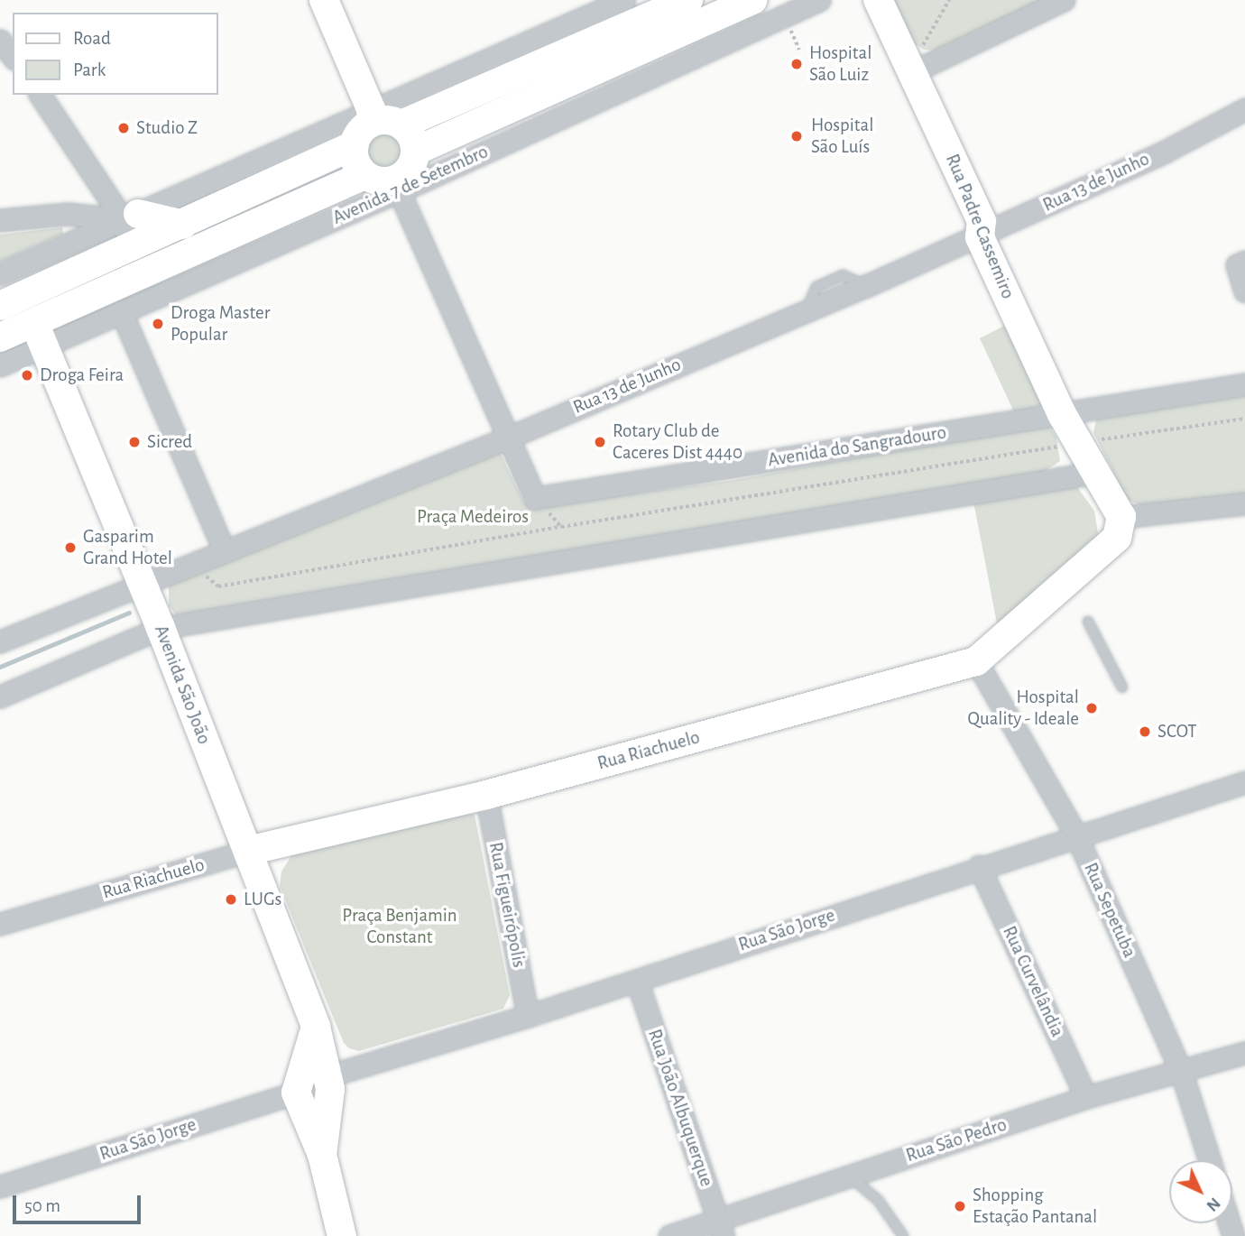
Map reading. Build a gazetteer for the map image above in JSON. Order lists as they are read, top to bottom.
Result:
{
  "streets": {
    "main road": [
      "Avenida 7 de Setembro",
      "Rua Padre Cassemiro",
      "Avenida São João",
      "Rua Riachuelo"
    ],
    "street": [
      "Rua 13 de Junho",
      "Avenida do Sangradouro",
      "Rua Figueirópolis",
      "Rua Sepetuba",
      "Rua São Jorge",
      "Rua Curvelândia",
      "Rua João Albuquerque",
      "Rua São Pedro"
    ]
  },
  "crossings": [
    ["Rua 13 de Junho", "Rua Padre Cassemiro"],
    ["Rua 13 de Junho", "Avenida São João"],
    ["Avenida 7 de Setembro", "Avenida São João"],
    ["Rua Padre Cassemiro", "Avenida do Sangradouro"],
    ["Rua Padre Cassemiro", "Rua Riachuelo"],
    ["Avenida São João", "Rua Riachuelo"],
    ["Avenida São João", "Rua São Jorge"],
    ["Rua Riachuelo", "Rua Figueirópolis"],
    ["Rua Riachuelo", "Rua Sepetuba"],
    ["Rua Figueirópolis", "Rua São Jorge"],
    ["Rua Sepetuba", "Rua São Jorge"],
    ["Rua Sepetuba", "Rua São Pedro"],
    ["Rua São Jorge", "Rua Curvelândia"],
    ["Rua São Jorge", "Rua João Albuquerque"],
    ["Rua Curvelândia", "Rua São Pedro"],
    ["Rua João Albuquerque", "Rua São Pedro"]
  ],
  "parks": ["Praça Medeiros", "Praça Benjamin Constant"],
  "places": [
    "Hospital São Luiz",
    "Studio Z",
    "Hospital São Luís",
    "Droga Master Popular",
    "Droga Feira",
    "Sicred",
    "Rotary Club de Caceres Dist 4440",
    "Gasparim Grand Hotel",
    "Hospital Quality - Ideale",
    "SCOT",
    "LUGs",
    "Shopping Estação Pantanal"
  ],
  "legend": ["Road", "Park"],
  "scale_bar": "50 m",
  "north": "bottom right"
}
